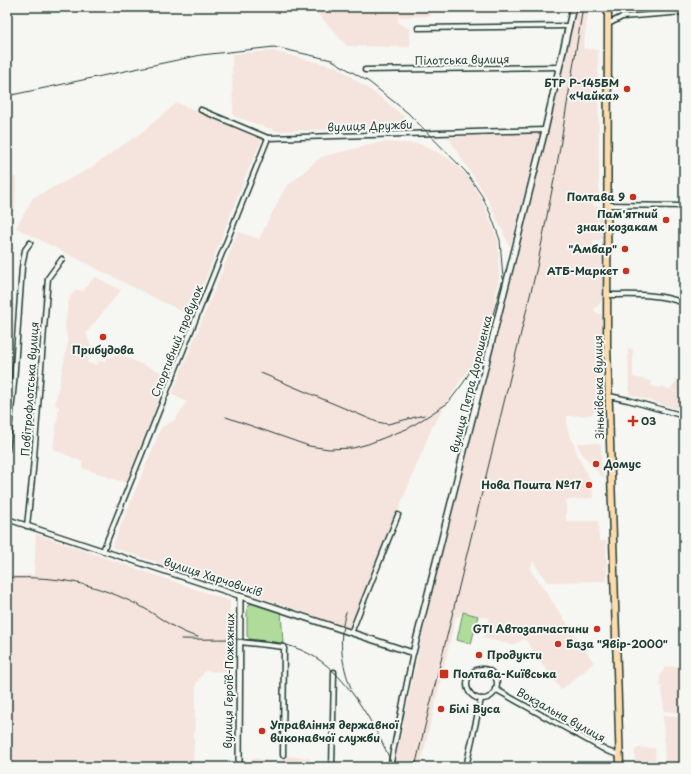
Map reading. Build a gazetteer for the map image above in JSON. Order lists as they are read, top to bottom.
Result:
{
  "streets": {
    "main road": ["Зіньківська вулиця"],
    "street": [
      "Пілотська вулиця",
      "вулиця Дружби",
      "Спортивний провулок",
      "вулиця Петра Дорошенка",
      "Повітрофлотська вулиця",
      "вулиця Харчовиків",
      "вулиця Героїв-Пожежних",
      "Вокзальна вулиця"
    ]
  },
  "crossings": [
    ["Пілотська вулиця", "вулиця Петра Дорошенка"],
    ["вулиця Дружби", "Спортивний провулок"],
    ["вулиця Дружби", "вулиця Петра Дорошенка"],
    ["Спортивний провулок", "вулиця Харчовиків"],
    ["вулиця Петра Дорошенка", "вулиця Харчовиків"],
    ["Зіньківська вулиця", "Вокзальна вулиця"],
    ["Повітрофлотська вулиця", "вулиця Харчовиків"],
    ["вулиця Харчовиків", "вулиця Героїв-Пожежних"]
  ],
  "places": {
    "other": [
      "БТР Р-145БМ «Чайка»",
      "Полтава 9",
      "Пам'ятний знак козакам",
      "\"Амбар\"",
      "АТБ-Маркет",
      "Прибудова",
      "Домус",
      "Нова Пошта №17",
      "GTI Автозапчастини",
      "База \"Явір-2000\"",
      "Продукти",
      "Білі Вуса",
      "Управління державної виконавчої служби"
    ],
    "health": ["03"],
    "transit": ["Полтава-Київська"]
  }
}
